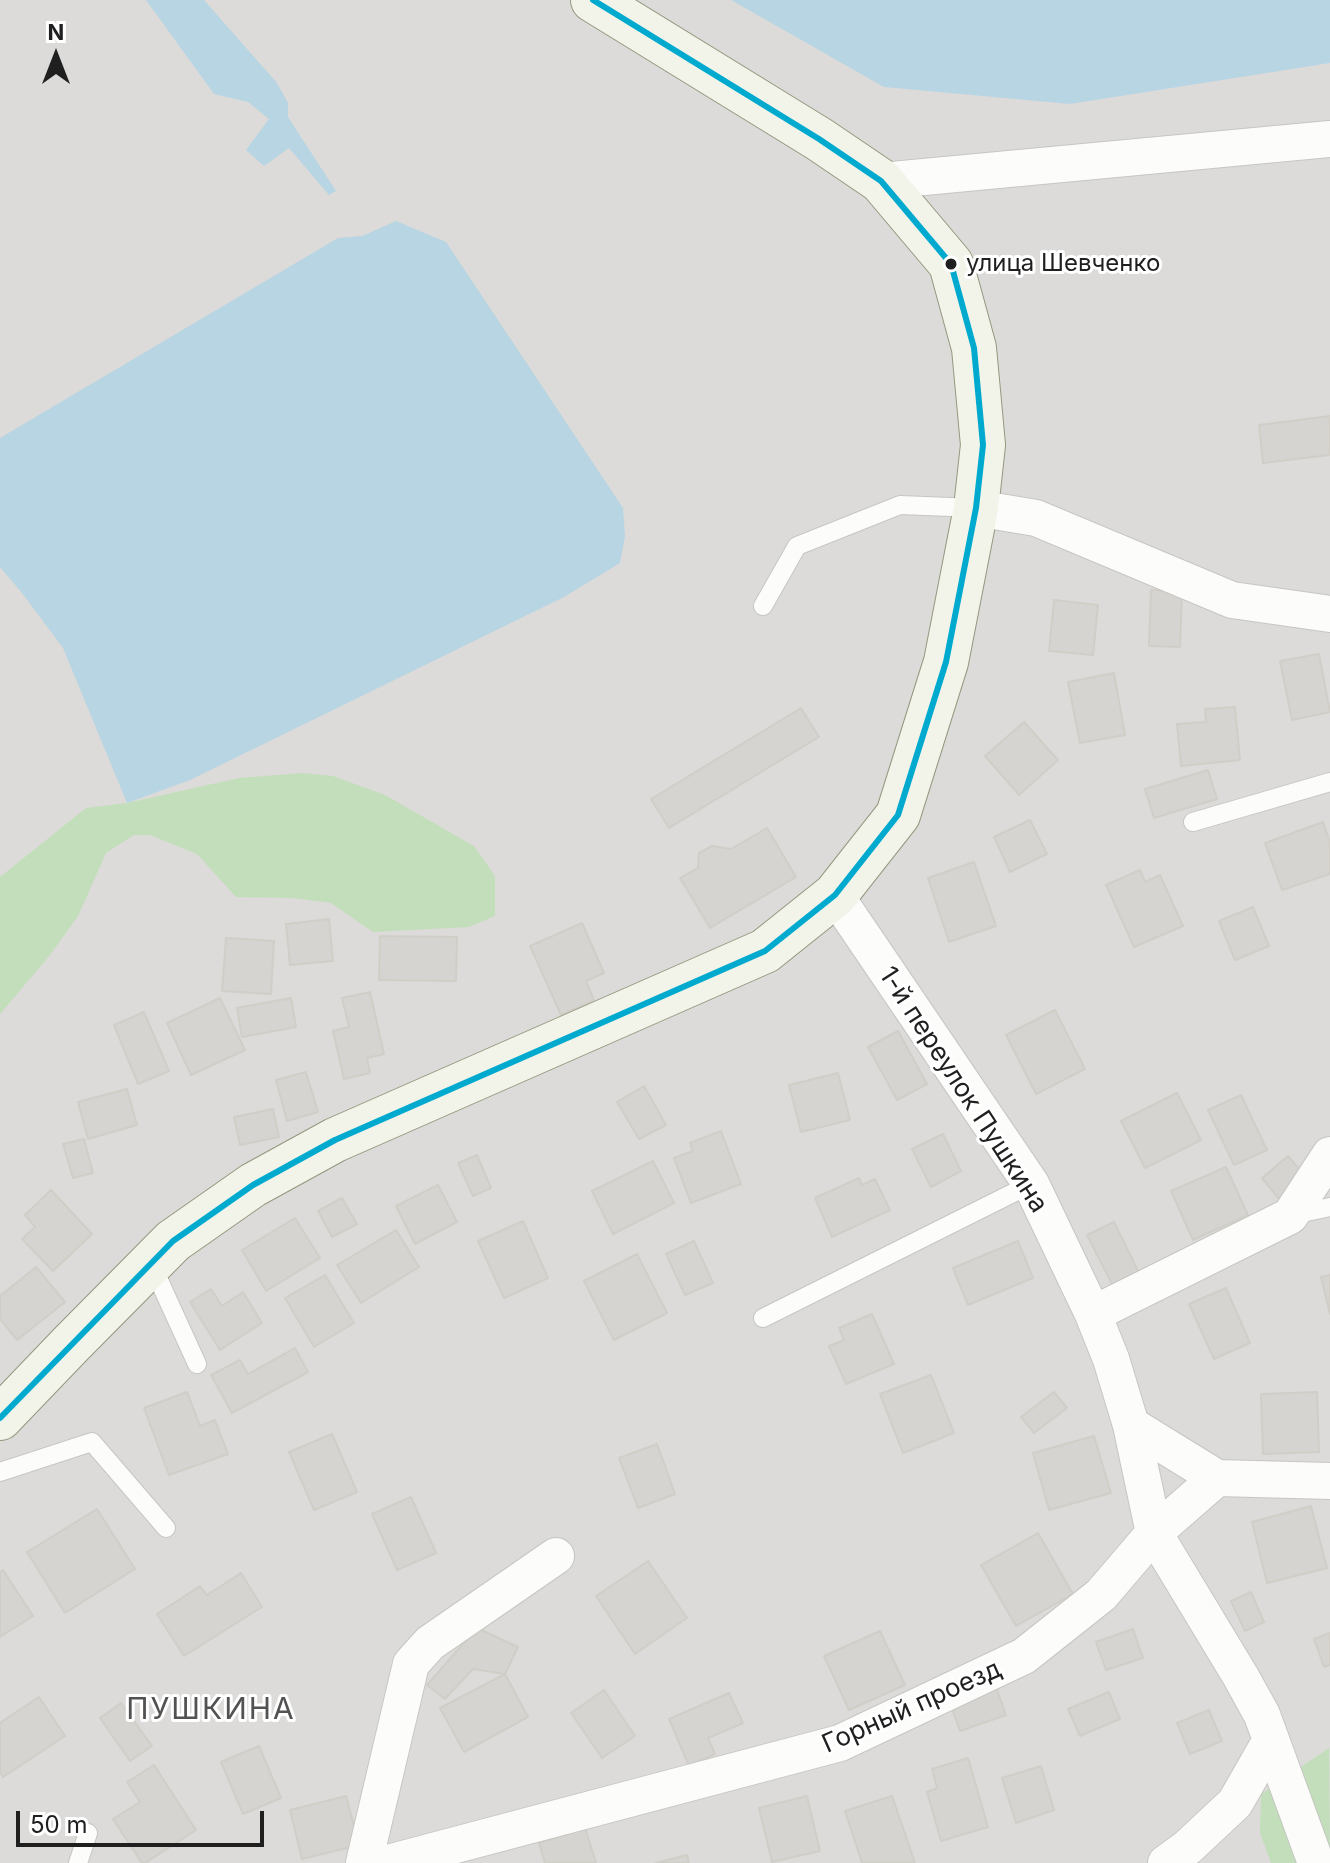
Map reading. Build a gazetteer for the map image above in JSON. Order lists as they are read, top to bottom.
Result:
{
  "streets": {
    "street": ["1-й переулок Пушкина", "Горный проезд"]
  },
  "crossings": [
    ["1-й переулок Пушкина", "Горный проезд"]
  ],
  "districts": ["ПУШКИНА"],
  "places": ["улица Шевченко"],
  "scale_bar": "50 m",
  "north": "top"
}
